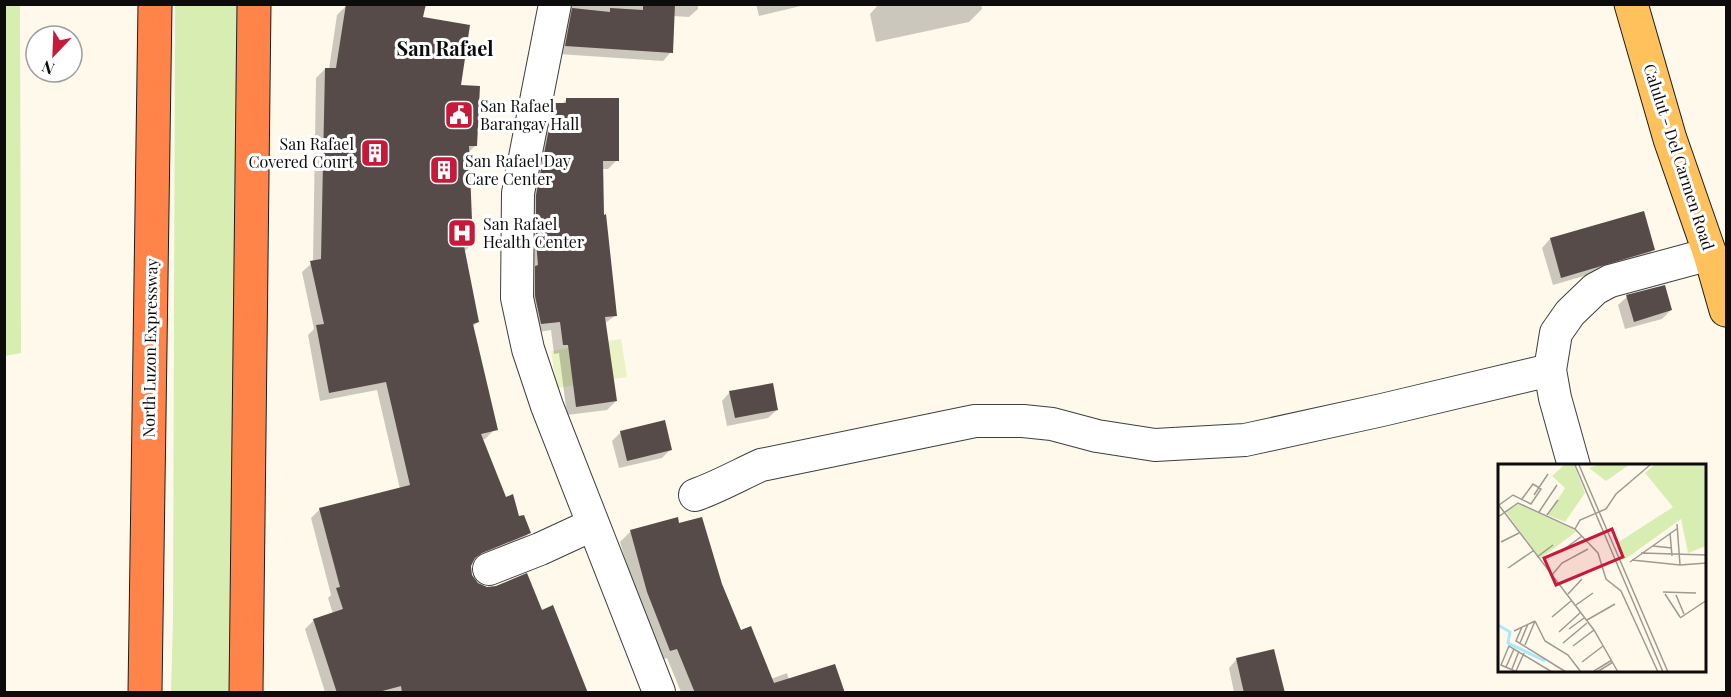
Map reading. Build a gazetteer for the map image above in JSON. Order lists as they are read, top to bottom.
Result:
{
  "streets": {
    "highway": ["North Luzon Expressway"],
    "main road": ["Calulut - Del Carmen Road"]
  },
  "districts": ["San Rafael"],
  "places": {
    "public building": ["San Rafael Barangay Hall"],
    "building": ["San Rafael Covered Court", "San Rafael Day Care Center"],
    "hospital": ["San Rafael Health Center"]
  },
  "north": "bottom left"
}
